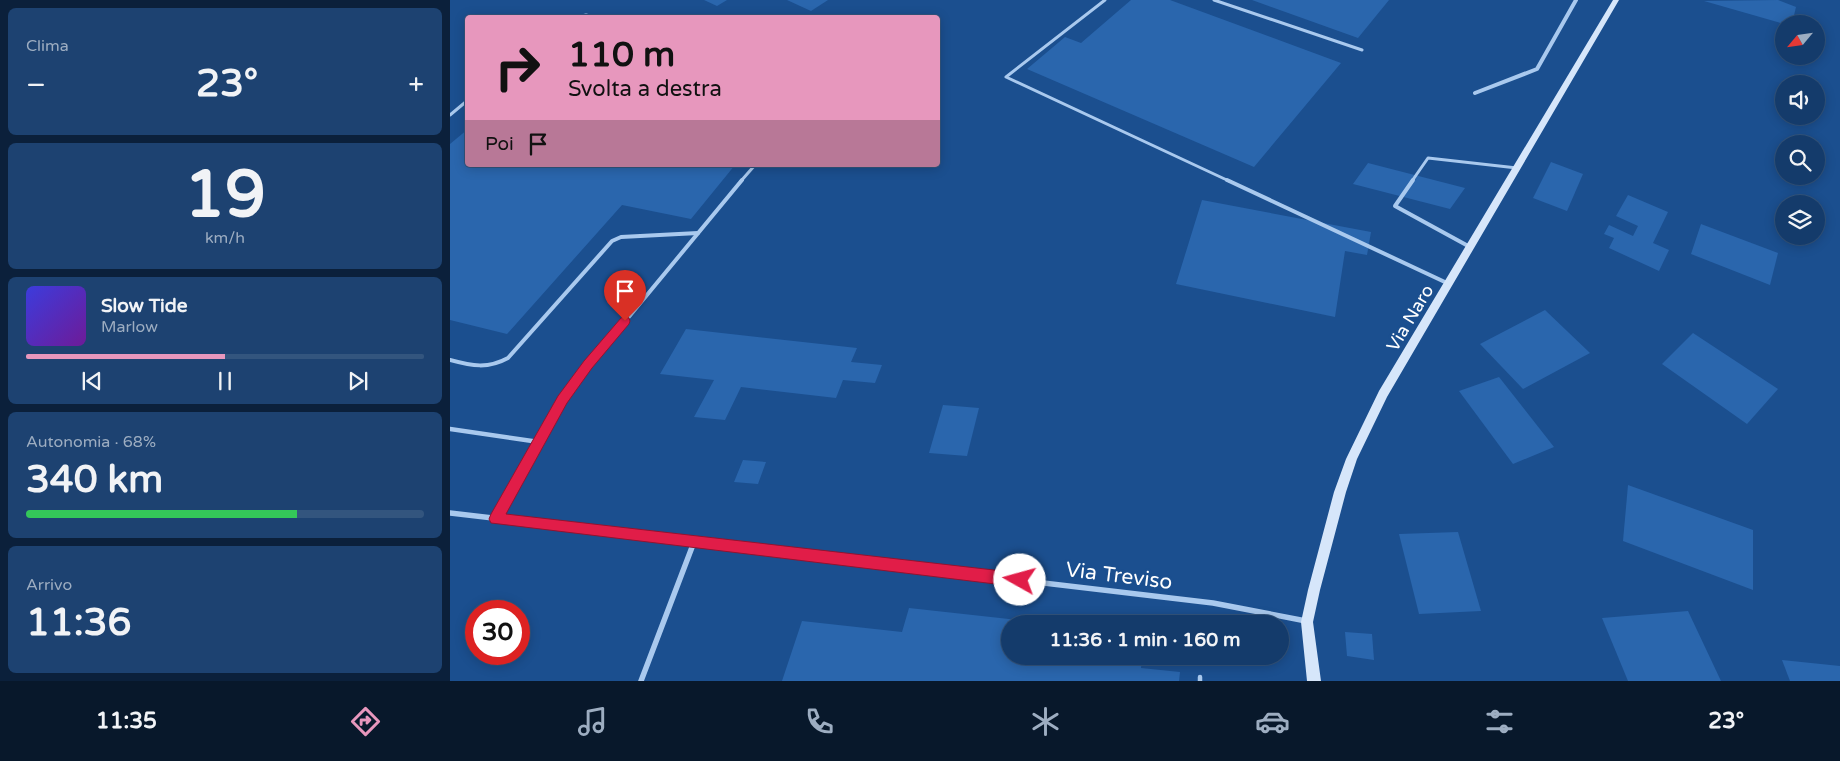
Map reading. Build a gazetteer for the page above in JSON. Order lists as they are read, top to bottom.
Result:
{
  "streets": {
    "street": ["Via Naro", "Via Treviso"]
  },
  "crossings": [
    ["Via Naro", "Via Treviso"]
  ],
  "north": "bottom left",
  "page": {
    "tile": [
      "Clima",
      ["19", "km/h"],
      ["Autonomia · 68%", "340 km"],
      ["Arrivo", "11:36"]
    ],
    "turn": ["110 m", "Svolta a destra"],
    "heat": ["−", "23°", "+"],
    "then": "Poi",
    "song": ["Slow Tide", "Marlow"],
    "limit": "30",
    "trip": "11:36 · 1 min · 160 m",
    "tabs": ["11:35", "23°"]
  }
}
